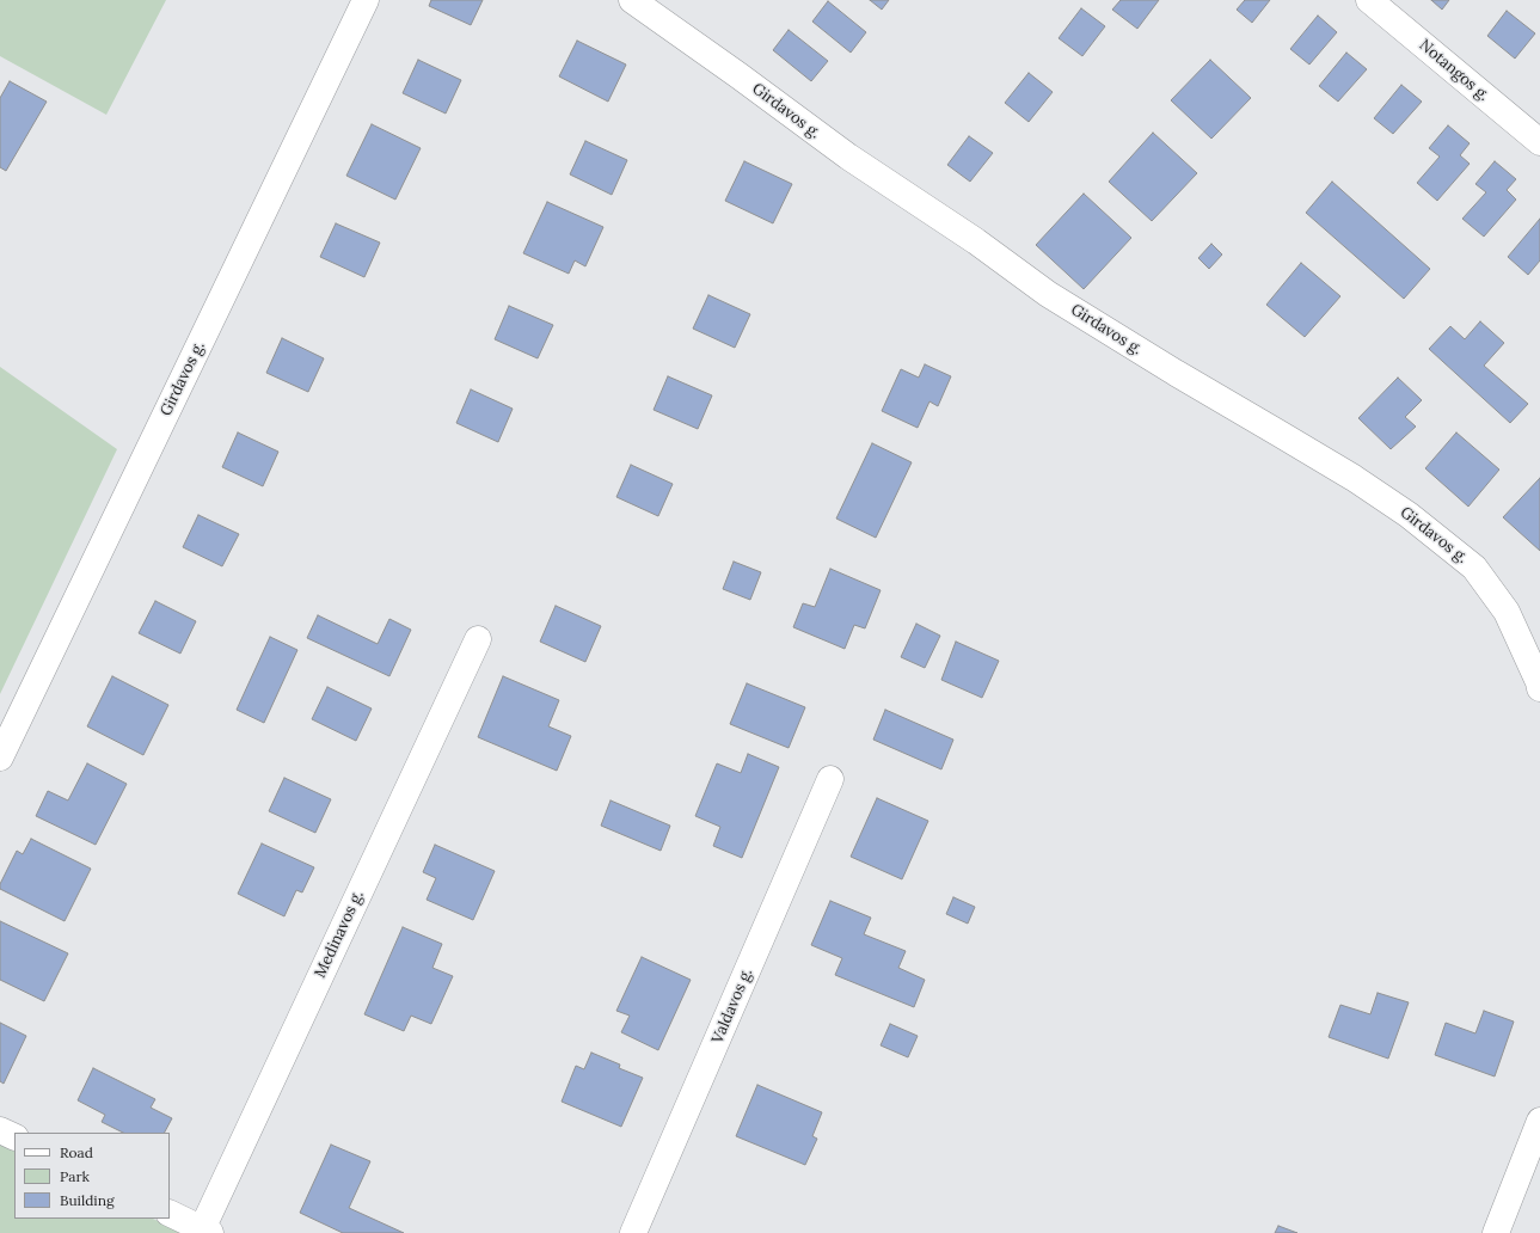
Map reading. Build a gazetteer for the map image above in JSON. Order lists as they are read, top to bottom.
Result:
{
  "streets": {
    "street": [
      "Notangos g.",
      "Girdavos g.",
      "Medinavos g.",
      "Valdavos g."
    ]
  },
  "legend": ["Road", "Park", "Building"]
}
